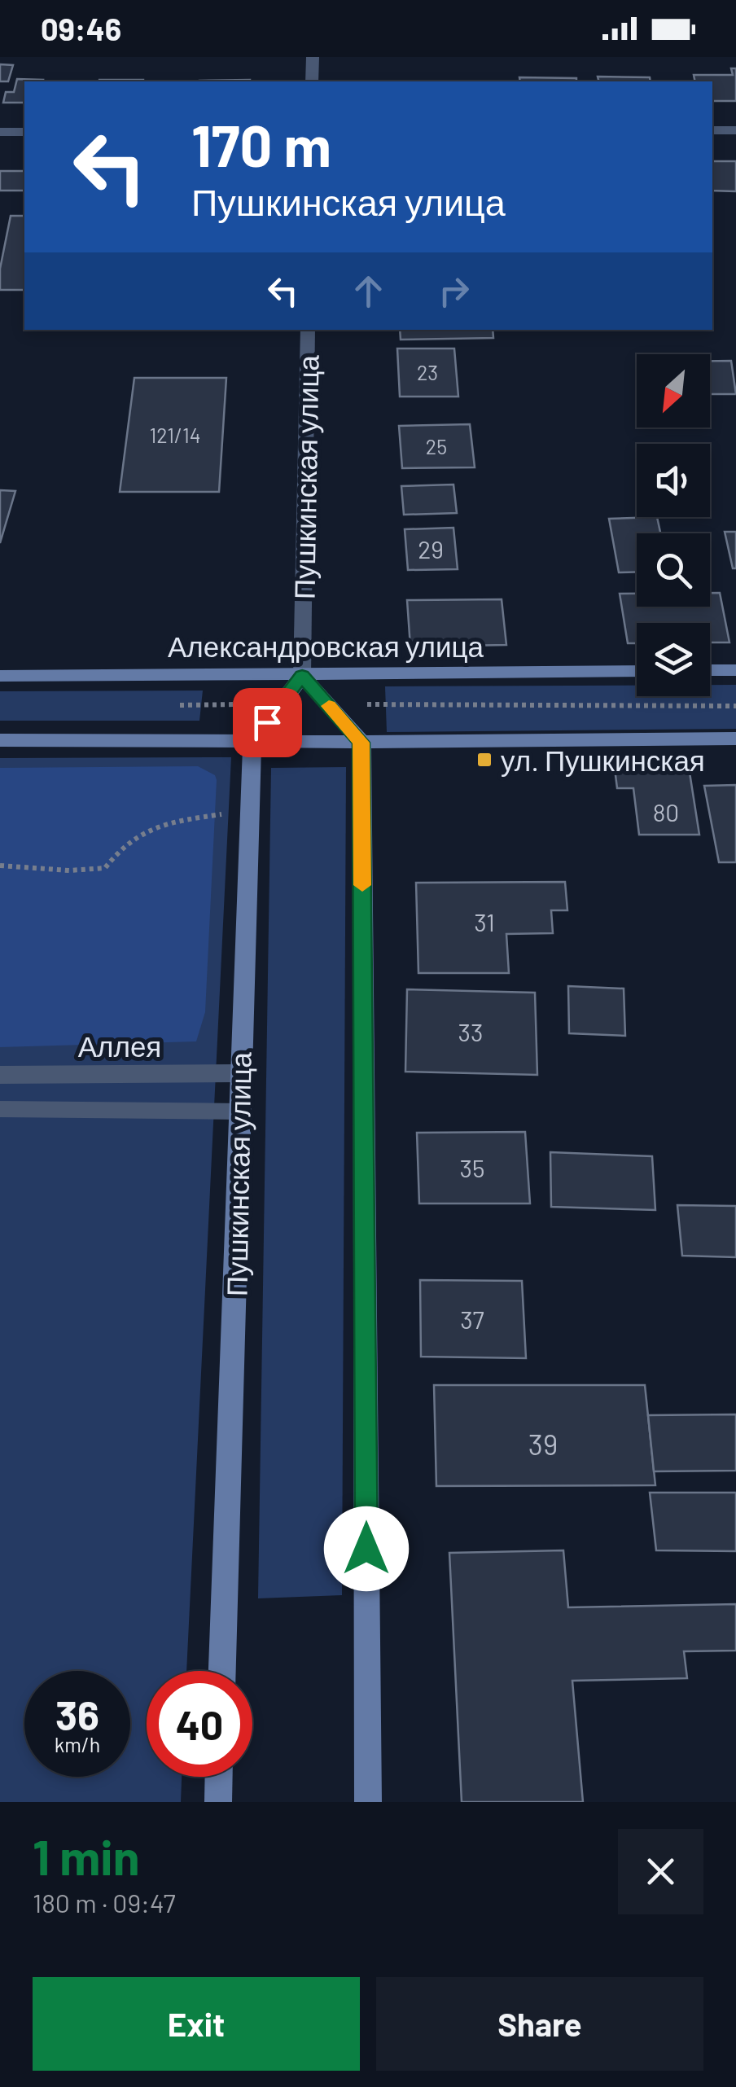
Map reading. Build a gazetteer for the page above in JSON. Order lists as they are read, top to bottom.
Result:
{
  "streets": {
    "street": ["Пушкинская улица", "Александровская улица", "Аллея"]
  },
  "crossings": [
    ["Пушкинская улица", "Александровская улица"],
    ["Пушкинская улица", "Аллея"]
  ],
  "places": {
    "transit": ["ул. Пушкинская"]
  },
  "house_numbers": [
    "23",
    "121/14",
    "25",
    "29",
    "80",
    "31",
    "33",
    "35",
    "37",
    "39"
  ],
  "north": "bottom left",
  "page": {
    "status": "09:46",
    "turn": ["170 m", "Пушкинская улица"],
    "speed": "36 km/h",
    "limit": "40",
    "heading": ["1 min", "180 m · 09:47"],
    "buttons": ["Exit", "Share"]
  }
}
